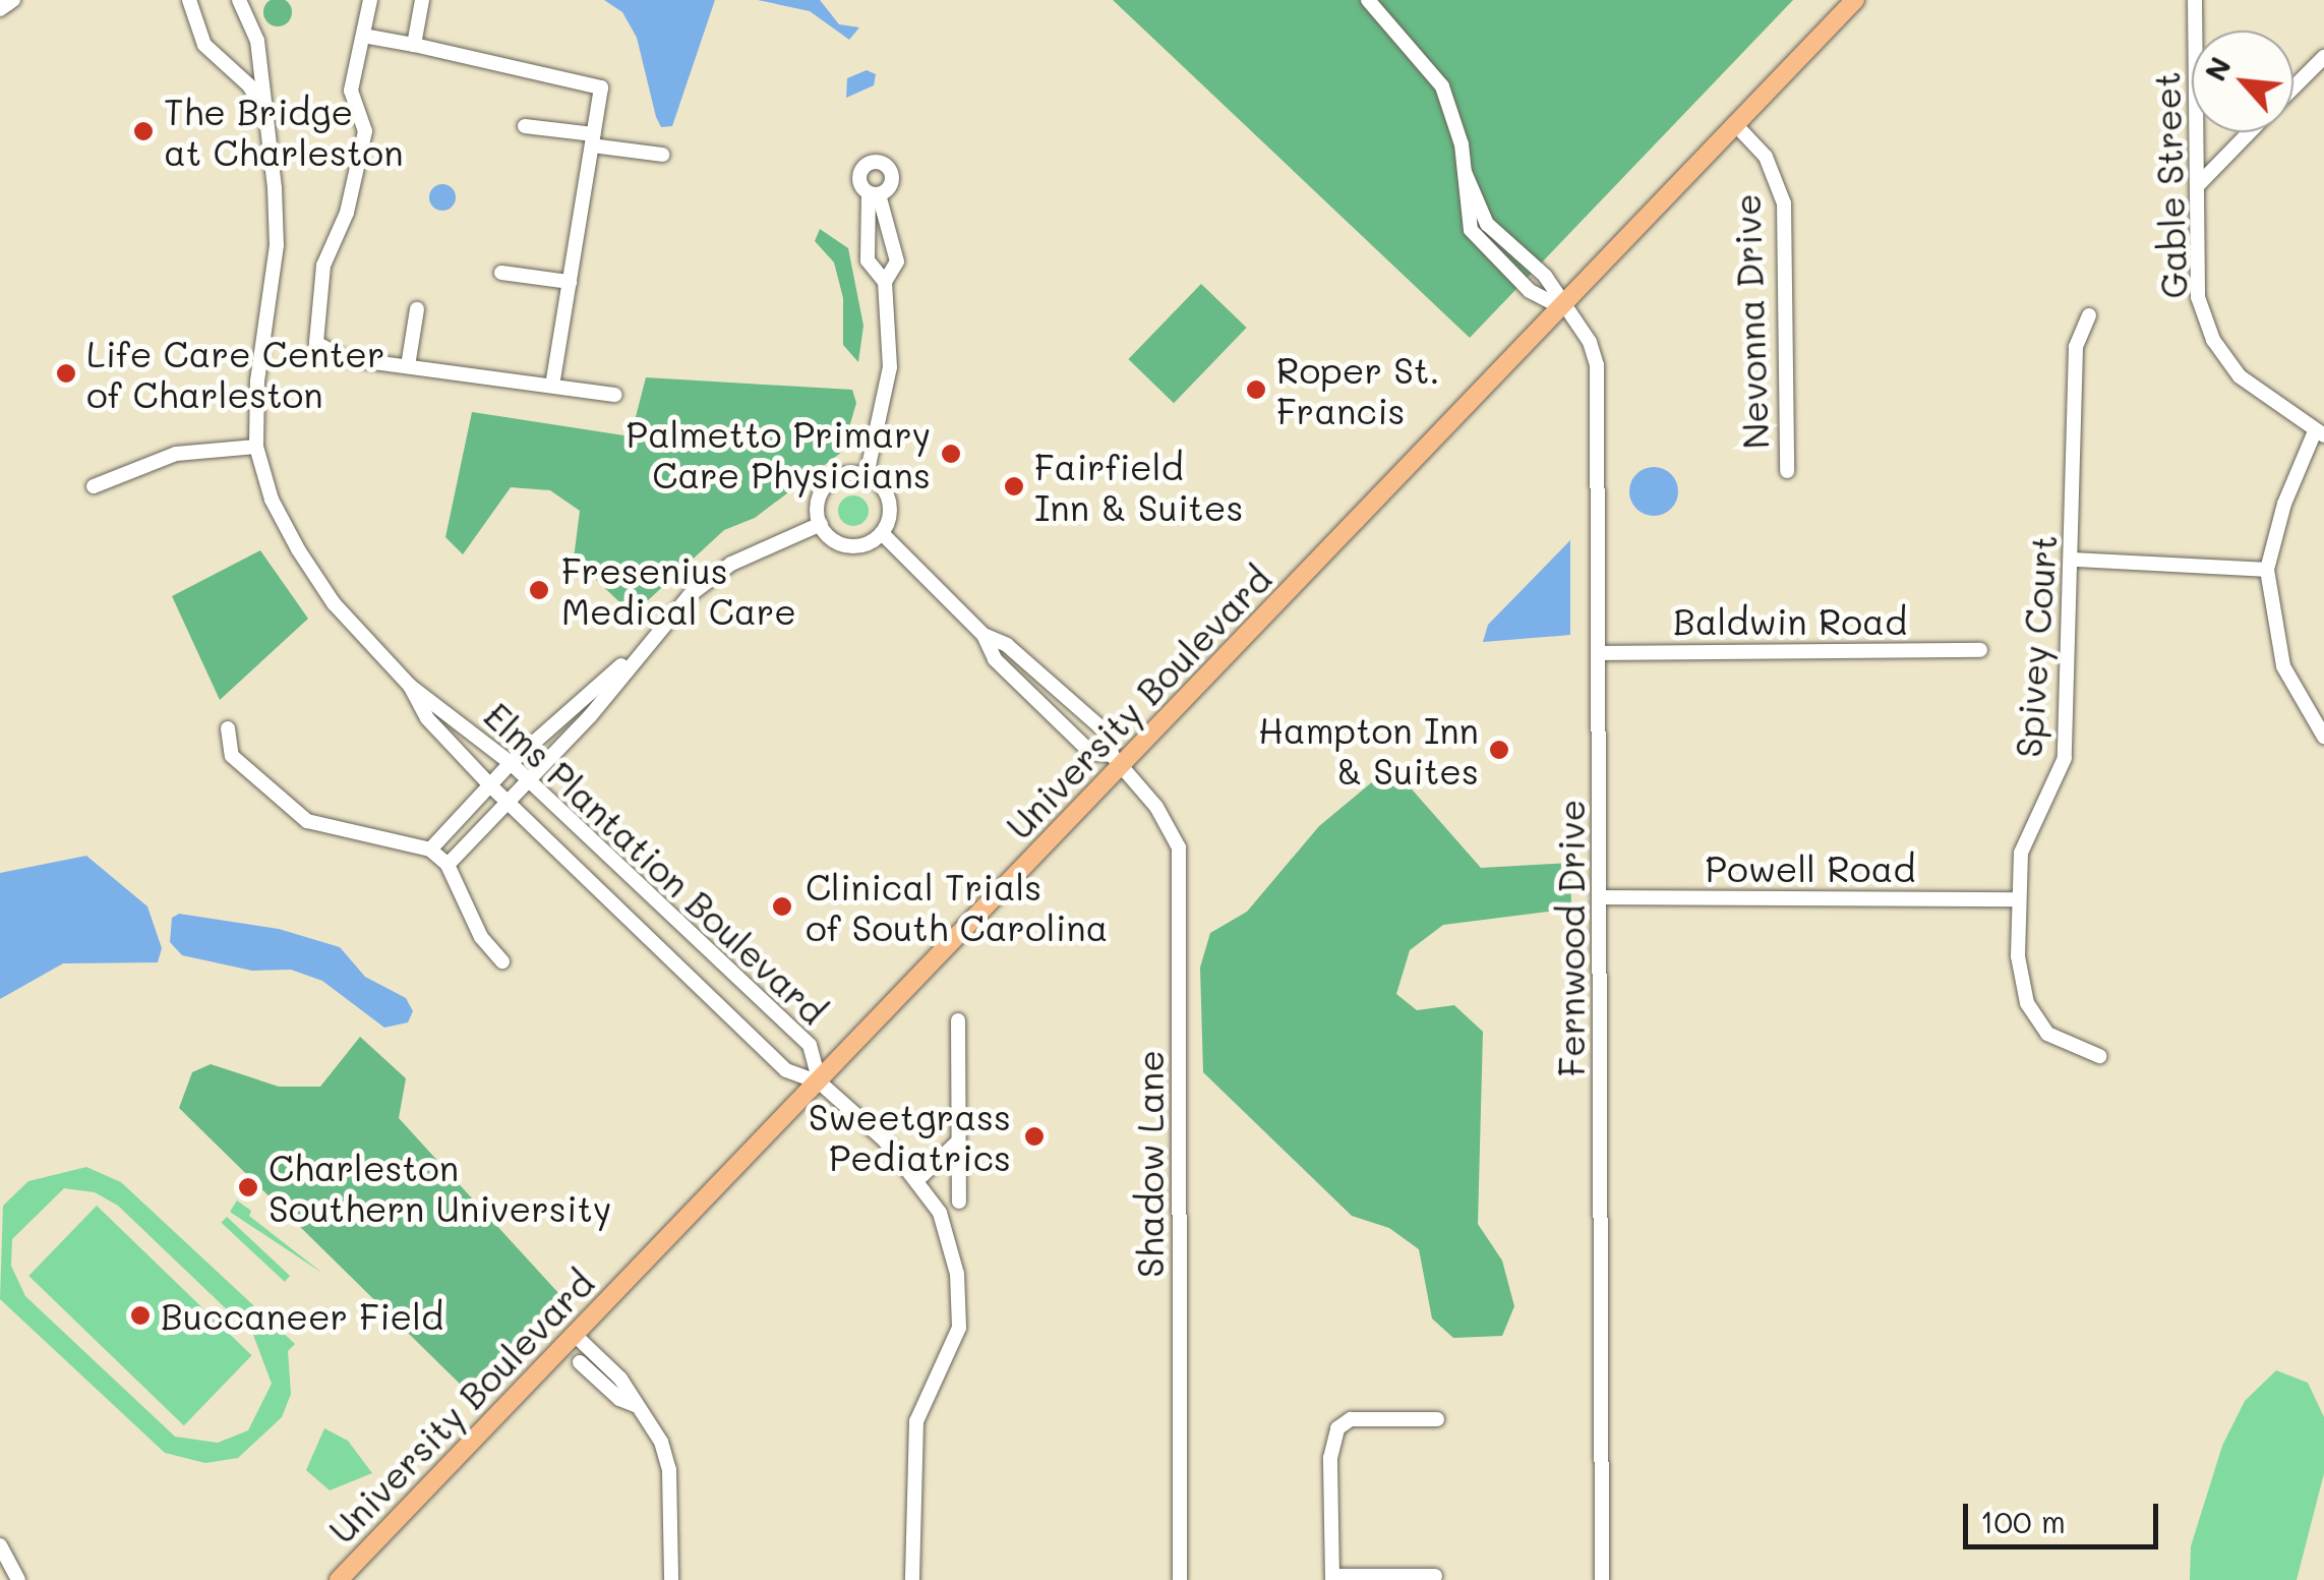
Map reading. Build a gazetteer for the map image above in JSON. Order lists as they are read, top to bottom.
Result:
{
  "streets": {
    "main road": ["University Boulevard"],
    "street": [
      "Gable Street",
      "Nevonna Drive",
      "Baldwin Road",
      "Spivey Court",
      "Elms Plantation Boulevard",
      "Powell Road",
      "Fernwood Drive",
      "Shadow Lane"
    ]
  },
  "crossings": [
    ["Nevonna Drive", "University Boulevard"],
    ["Baldwin Road", "Fernwood Drive"],
    ["Spivey Court", "Powell Road"],
    ["University Boulevard", "Elms Plantation Boulevard"],
    ["University Boulevard", "Fernwood Drive"],
    ["University Boulevard", "Shadow Lane"],
    ["Powell Road", "Fernwood Drive"]
  ],
  "places": [
    "The Bridge at Charleston",
    "Life Care Center of Charleston",
    "Roper St. Francis",
    "Palmetto Primary Care Physicians",
    "Fairfield Inn & Suites",
    "Fresenius Medical Care",
    "Hampton Inn & Suites",
    "Clinical Trials of South Carolina",
    "Sweetgrass Pediatrics",
    "Charleston Southern University",
    "Buccaneer Field"
  ],
  "scale_bar": "100 m",
  "north": "top left"
}
